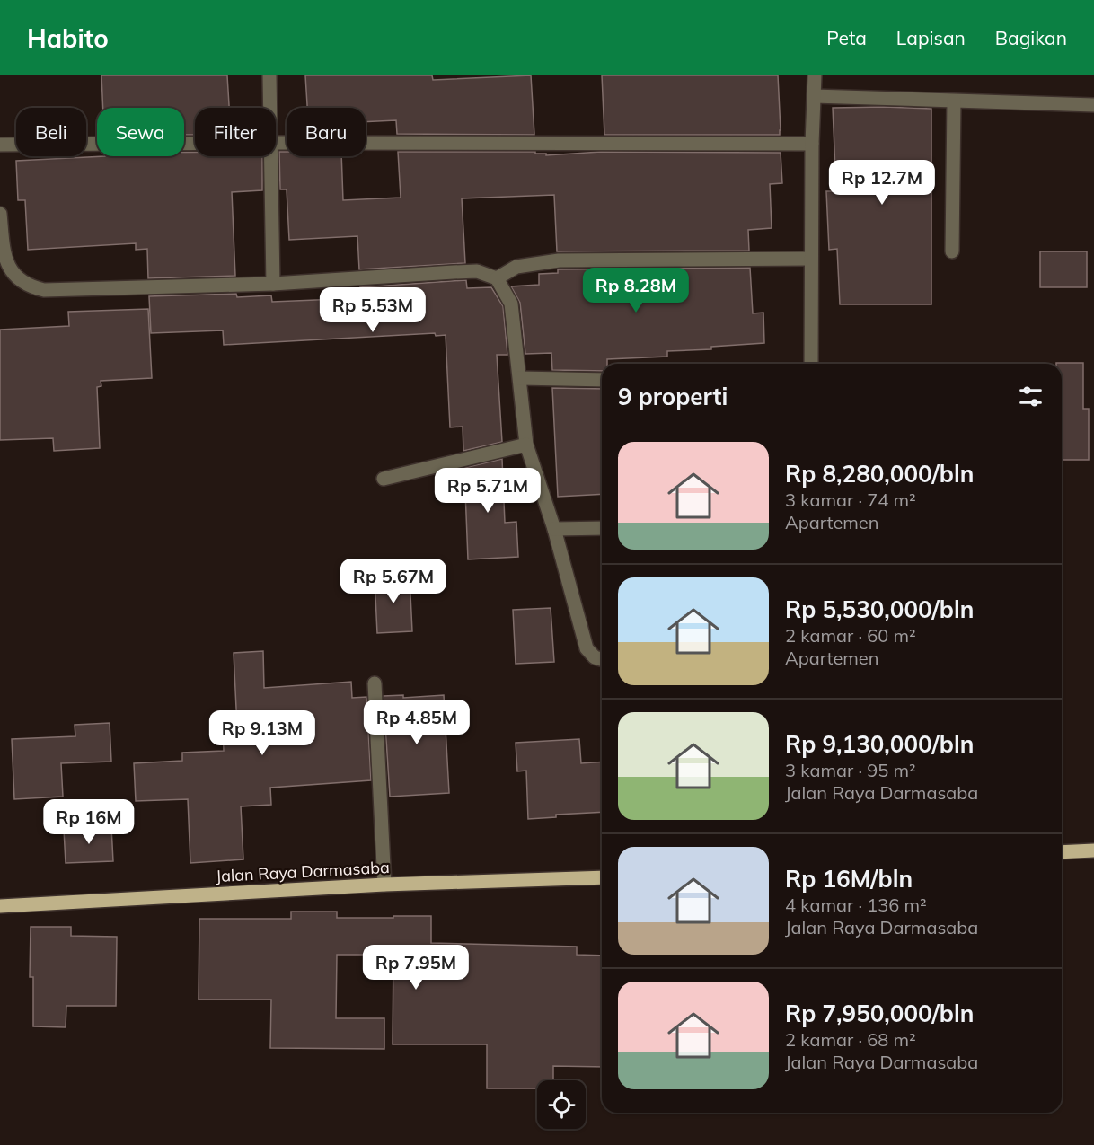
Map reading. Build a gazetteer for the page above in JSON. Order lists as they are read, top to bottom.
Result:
{
  "streets": {
    "main road": ["Jalan Raya Darmasaba"]
  },
  "page": {
    "header": "Habito",
    "nav": ["Peta", "Lapisan", "Bagikan"],
    "chip": [
      "Beli",
      "Sewa",
      "Filter",
      "Baru"
    ],
    "price": [
      "Rp 12.7M",
      "Rp 8.28M",
      "Rp 5.53M",
      "Rp 5.71M",
      "Rp 5.67M",
      "Rp 4.85M",
      "Rp 9.13M",
      "Rp 16M",
      "Rp 7.95M"
    ],
    "heading": "9 properti",
    "list": [
      {
        "name": "Rp 8,280,000/bln",
        "note": "3 kamar · 74 m² · Apartemen"
      },
      {
        "name": "Rp 5,530,000/bln",
        "note": "2 kamar · 60 m² · Apartemen"
      },
      {
        "name": "Rp 9,130,000/bln",
        "note": "3 kamar · 95 m² · Jalan Raya Darmasaba"
      },
      {
        "name": "Rp 16M/bln",
        "note": "4 kamar · 136 m² · Jalan Raya Darmasaba"
      },
      {
        "name": "Rp 7,950,000/bln",
        "note": "2 kamar · 68 m² · Jalan Raya Darmasaba"
      }
    ]
  }
}
